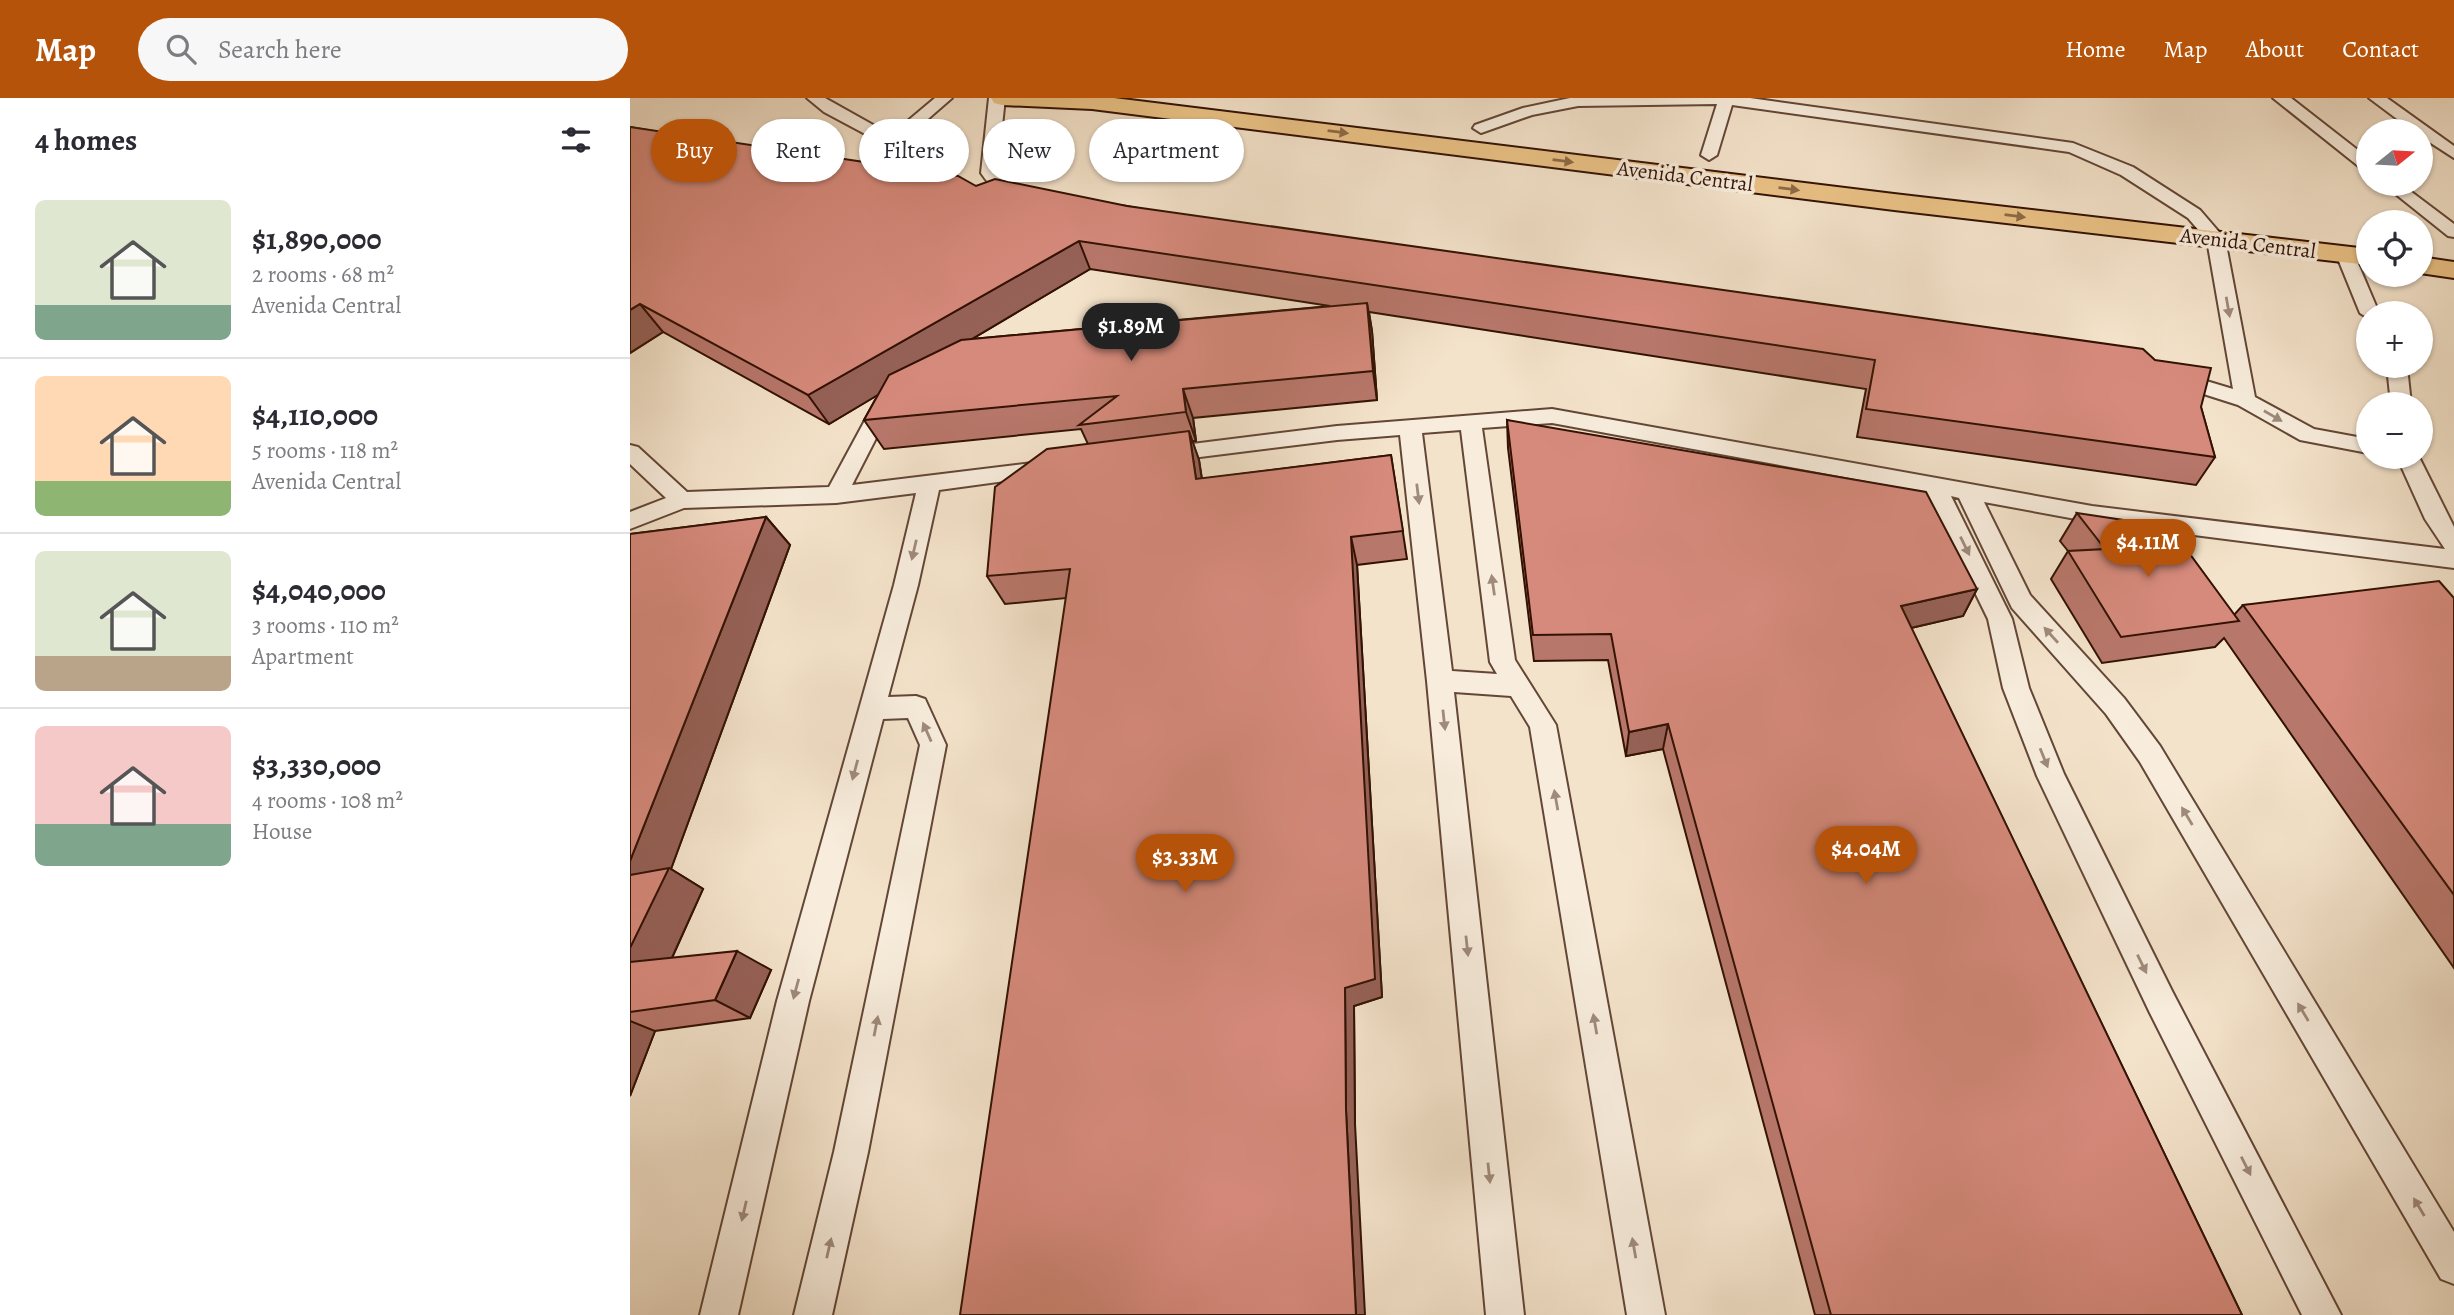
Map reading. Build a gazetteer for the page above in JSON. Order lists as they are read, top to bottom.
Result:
{
  "streets": {
    "highway": ["Avenida Central"]
  },
  "north": "right",
  "page": {
    "header": "Map",
    "search": "Search here",
    "nav": [
      "Home",
      "Map",
      "About",
      "Contact"
    ],
    "heading": "4 homes",
    "map_buttons": ["+", "−"],
    "chip": [
      "Buy",
      "Rent",
      "Filters",
      "New",
      "Apartment"
    ],
    "list": [
      {
        "name": "$1,890,000",
        "note": "2 rooms · 68 m² · Avenida Central"
      },
      {
        "name": "$4,110,000",
        "note": "5 rooms · 118 m² · Avenida Central"
      },
      {
        "name": "$4,040,000",
        "note": "3 rooms · 110 m² · Apartment"
      },
      {
        "name": "$3,330,000",
        "note": "4 rooms · 108 m² · House"
      }
    ],
    "price": [
      "$1.89M",
      "$4.11M",
      "$4.04M",
      "$3.33M"
    ]
  }
}
